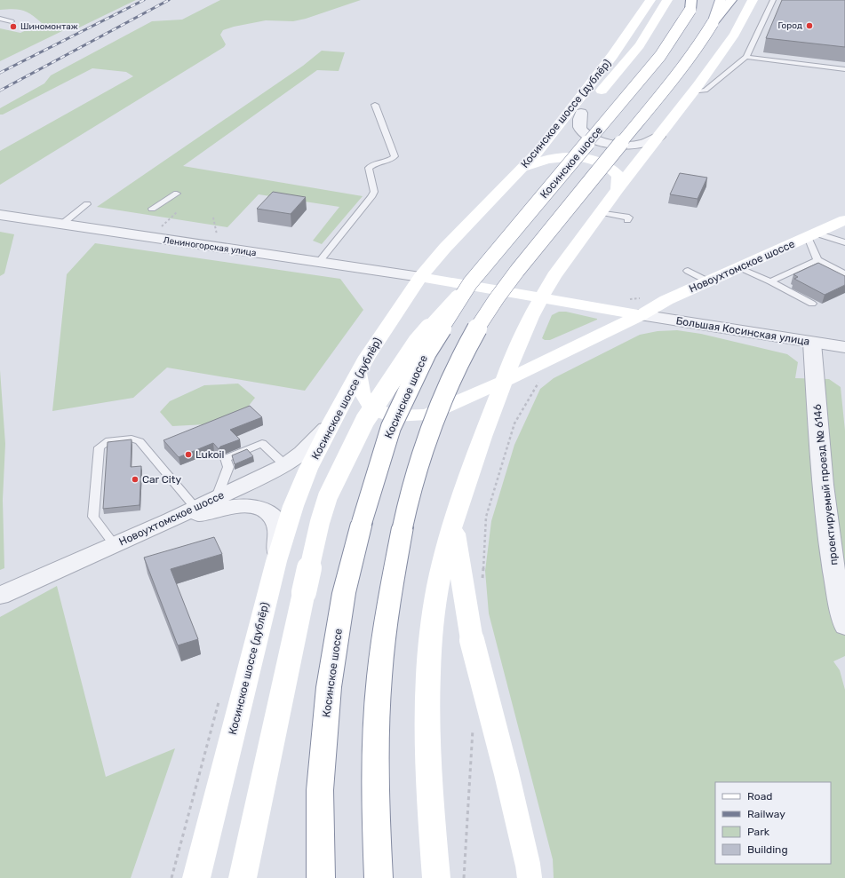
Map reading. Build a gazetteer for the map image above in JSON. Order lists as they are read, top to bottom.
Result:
{
  "streets": {
    "main road": ["Косинское шоссе (дублёр)", "Косинское шоссе", "Новоухтомское шоссе"],
    "street": ["Лениногорская улица", "Большая Косинская улица", "проектируемый проезд № 6146"]
  },
  "crossings": [
    ["Косинское шоссе (дублёр)", "Лениногорская улица"],
    ["Косинское шоссе (дублёр)", "Новоухтомское шоссе"],
    ["Новоухтомское шоссе", "Большая Косинская улица"],
    ["Большая Косинская улица", "проектируемый проезд № 6146"]
  ],
  "places": [
    "Город",
    "Шиномонтаж",
    "Lukoil",
    "Car City"
  ],
  "legend": [
    "Road",
    "Railway",
    "Park",
    "Building"
  ]
}
